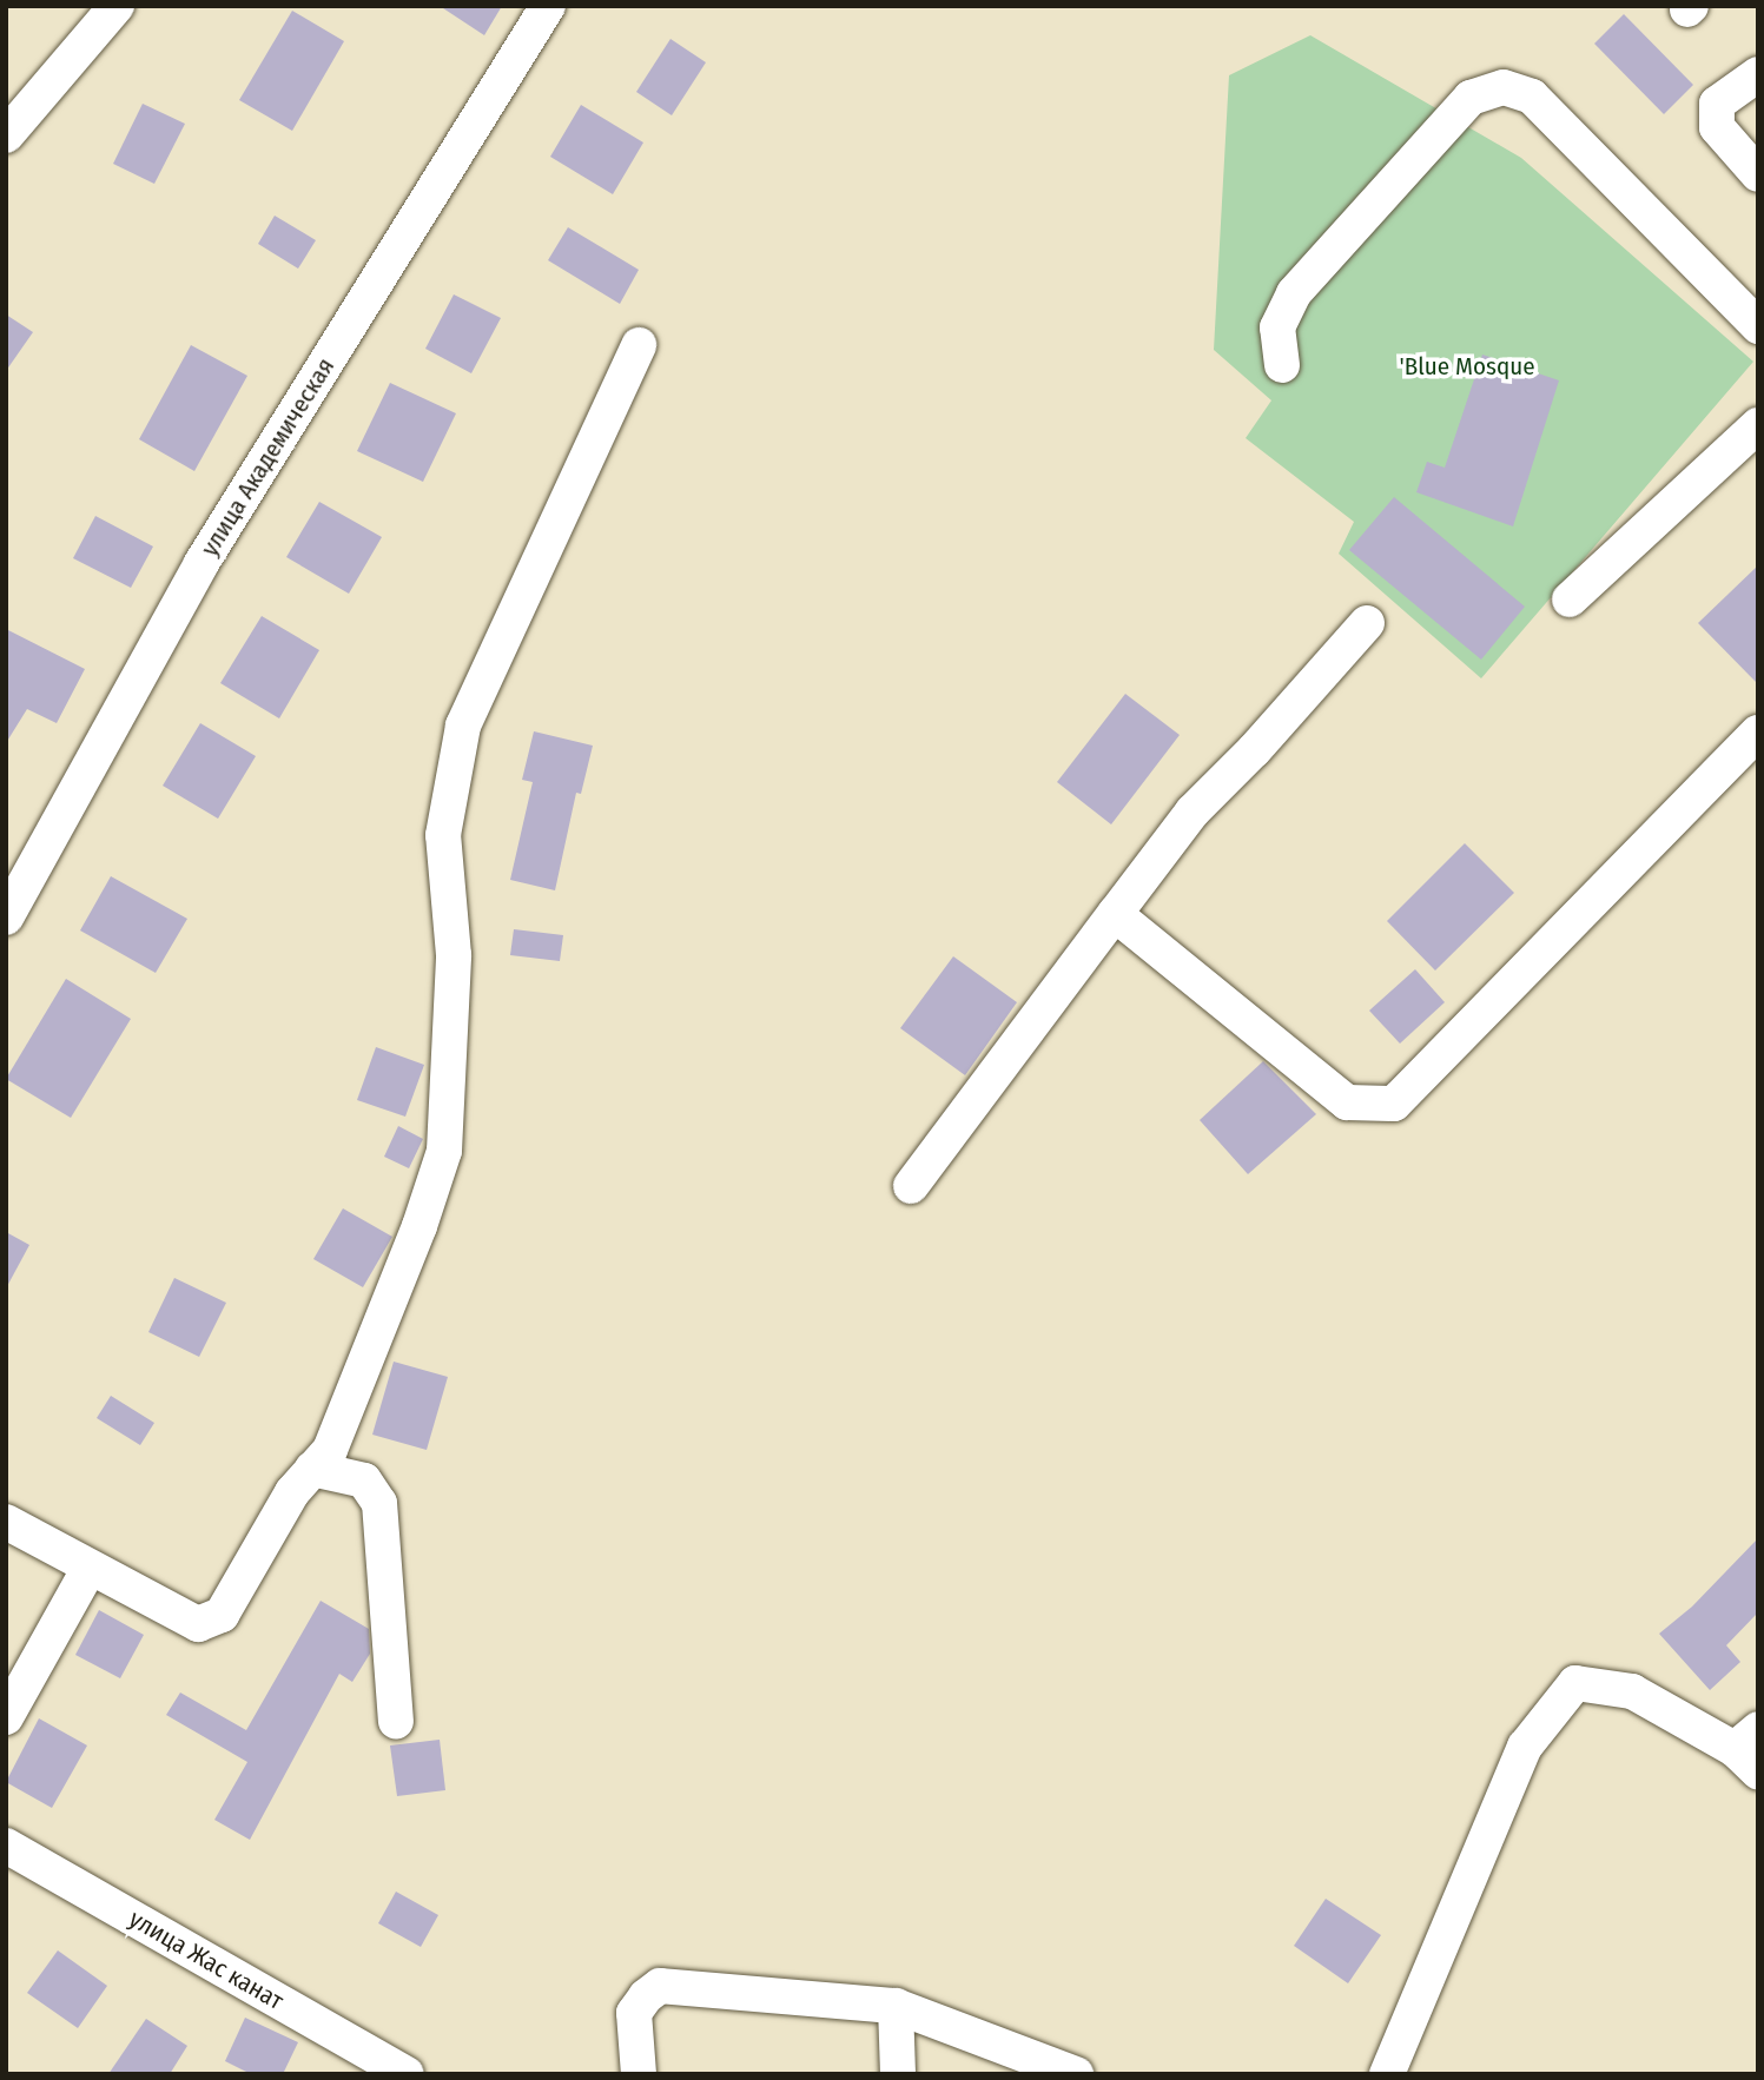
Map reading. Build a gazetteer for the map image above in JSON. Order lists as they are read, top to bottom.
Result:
{
  "streets": {
    "street": ["улица Академическая", "улица Жас канат"]
  },
  "parks": ["'Blue Mosque"]
}
